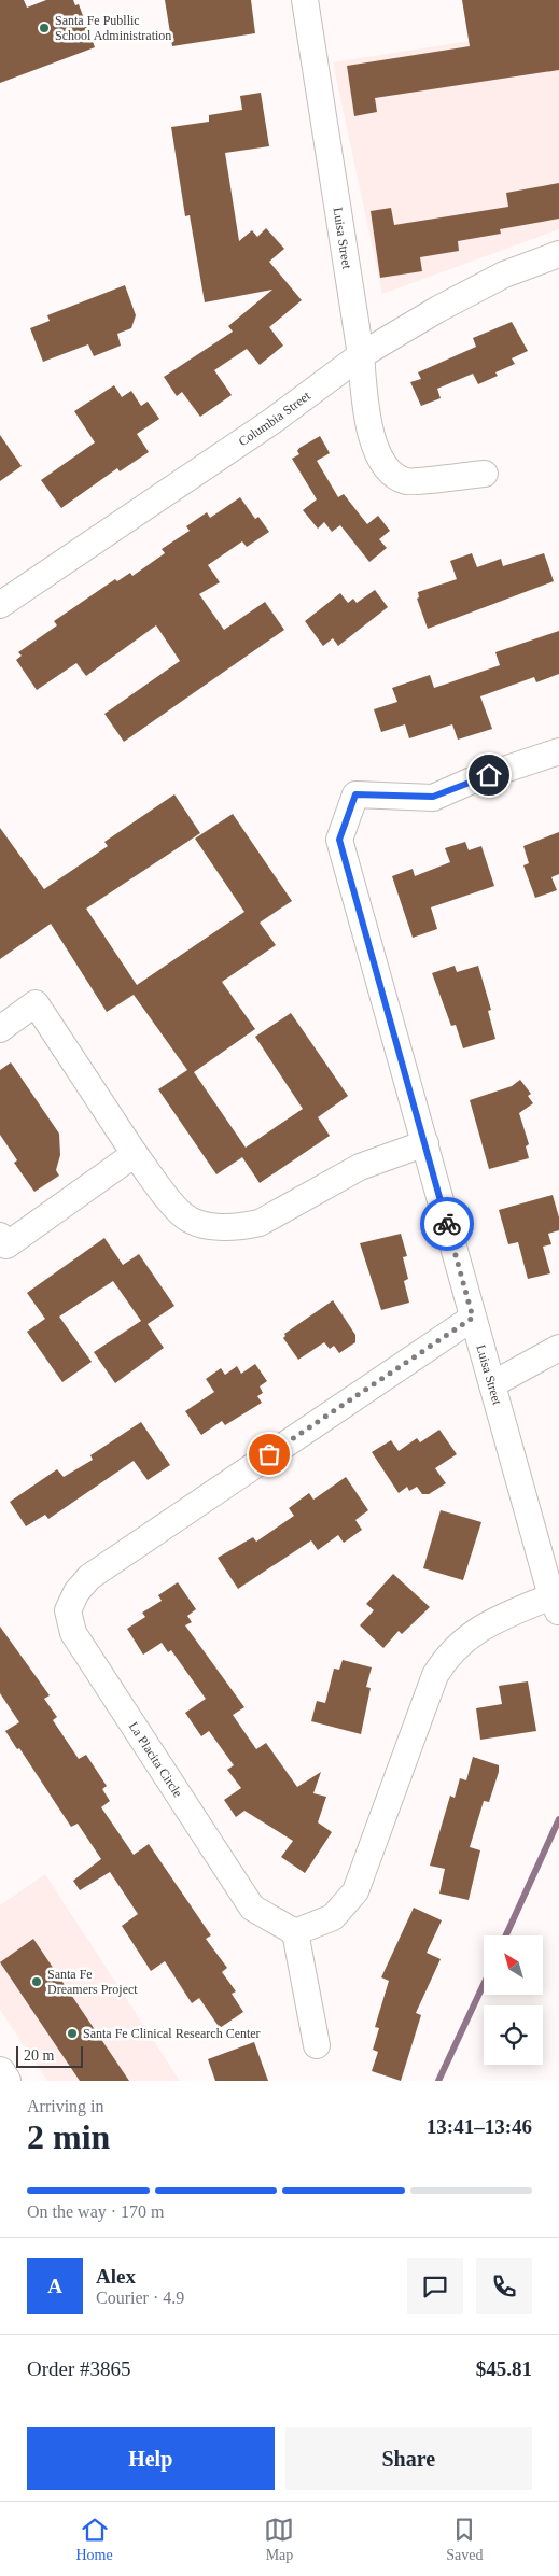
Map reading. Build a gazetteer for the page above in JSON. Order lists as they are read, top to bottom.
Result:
{
  "streets": {
    "street": ["Luisa Street", "Columbia Street", "La Placita Circle"]
  },
  "crossings": [
    ["Luisa Street", "Columbia Street"],
    ["Luisa Street", "La Placita Circle"]
  ],
  "places": ["Santa Fe Publlic School Administration", "Santa Fe Dreamers Project", "Santa Fe Clinical Research Center"],
  "scale_bar": "20 m",
  "north": "top left",
  "page": {
    "scale": "20 m",
    "heading": ["2 min", "Arriving in", "13:41–13:46"],
    "panel": [
      "Alex",
      "Courier · 4.9",
      "Order #3865",
      "$45.81"
    ],
    "bar": "On the way · 170 m",
    "round": "A",
    "buttons": ["Help", "Share"],
    "tabs": ["Home", "Map", "Saved"]
  }
}
